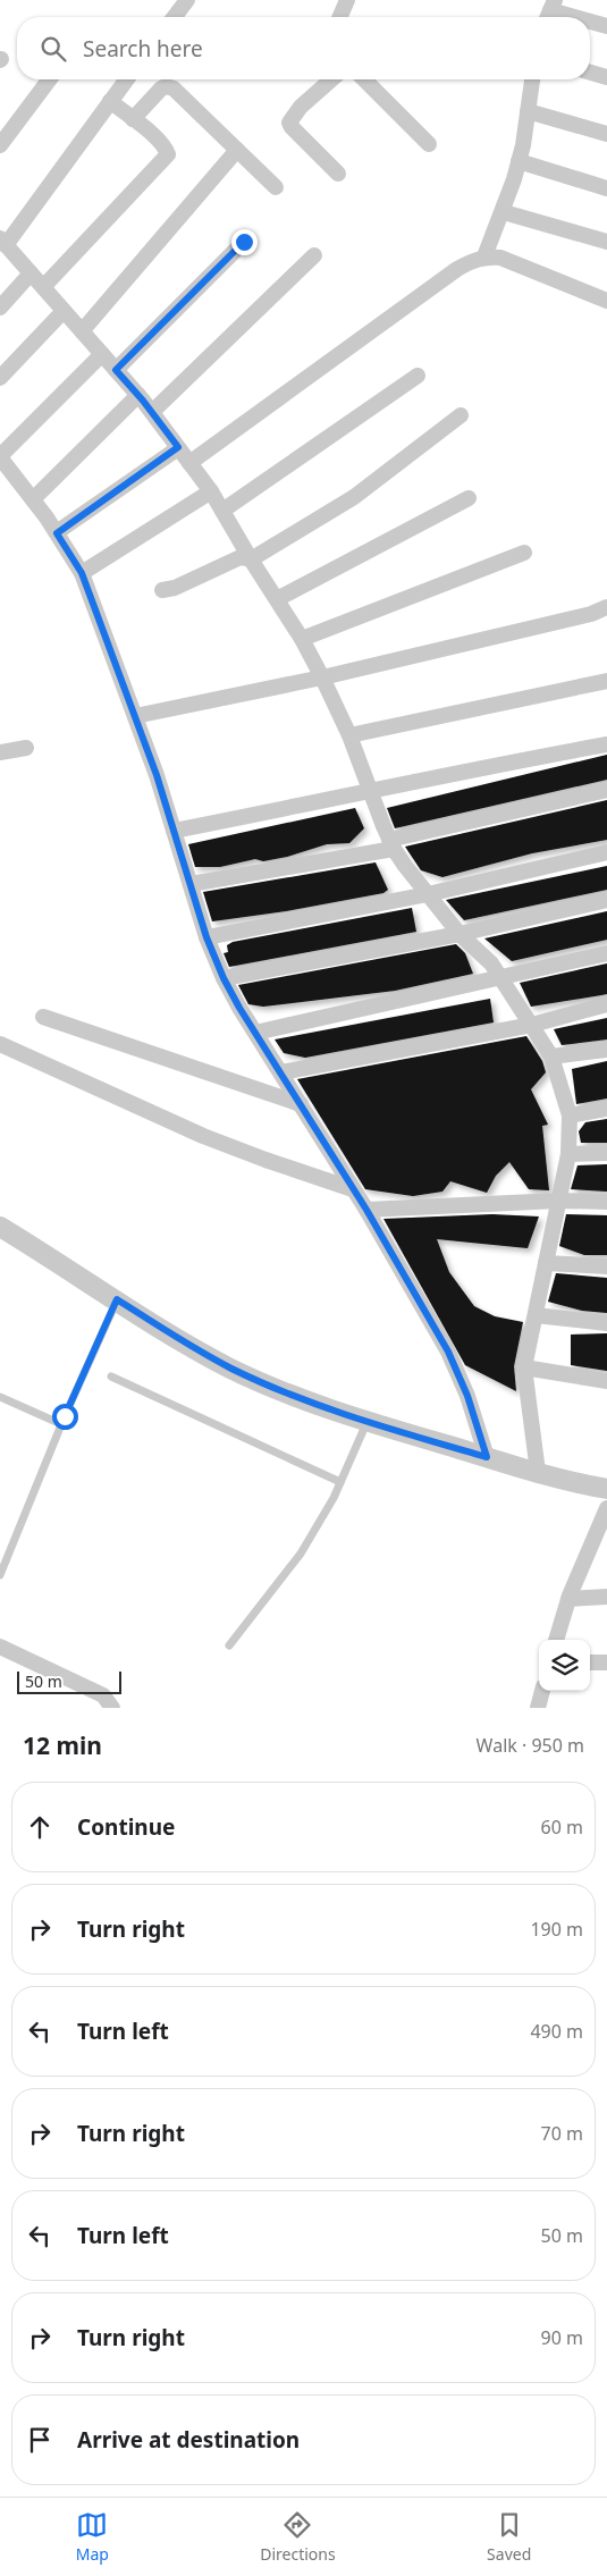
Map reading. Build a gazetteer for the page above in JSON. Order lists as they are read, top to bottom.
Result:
{
  "scale_bar": "50 m",
  "page": {
    "search": "Search here",
    "scale": "50 m",
    "heading": ["12 min", "Walk · 950 m"],
    "list": [
      ["Continue", "60 m"],
      ["Turn right", "190 m"],
      ["Turn left", "490 m"],
      ["Turn right", "70 m"],
      ["Turn left", "50 m"],
      ["Turn right", "90 m"],
      "Arrive at destination"
    ],
    "nav": ["Map", "Directions", "Saved"]
  }
}
